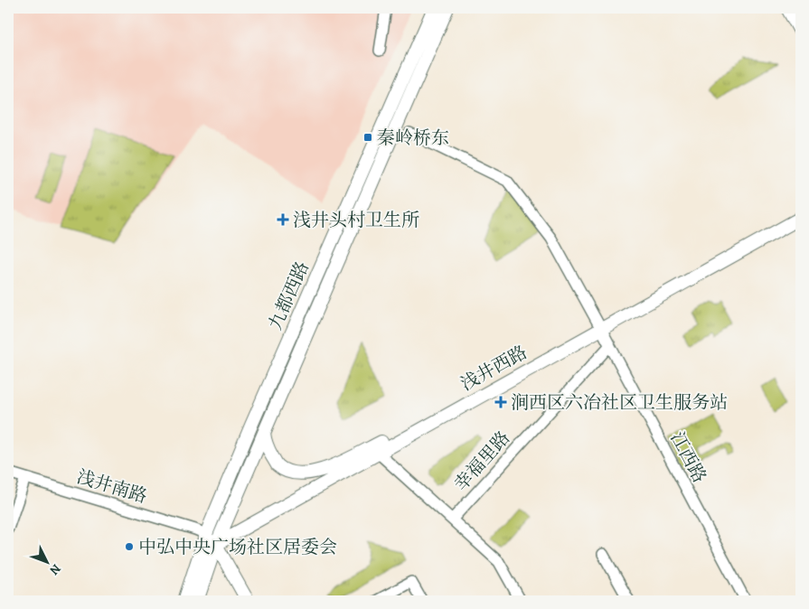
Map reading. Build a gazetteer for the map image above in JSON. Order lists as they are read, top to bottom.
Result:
{
  "streets": {
    "main road": ["九都西路", "浅井西路"],
    "street": ["江西路", "幸福里路", "浅井南路"]
  },
  "crossings": [
    ["九都西路", "浅井西路"],
    ["九都西路", "浅井南路"],
    ["浅井西路", "江西路"],
    ["江西路", "幸福里路"]
  ],
  "places": {
    "transit": ["秦岭桥东"],
    "health": ["浅井头村卫生所", "涧西区六冶社区卫生服务站"],
    "other": ["中弘中央广场社区居委会"]
  },
  "north": "bottom right"
}
